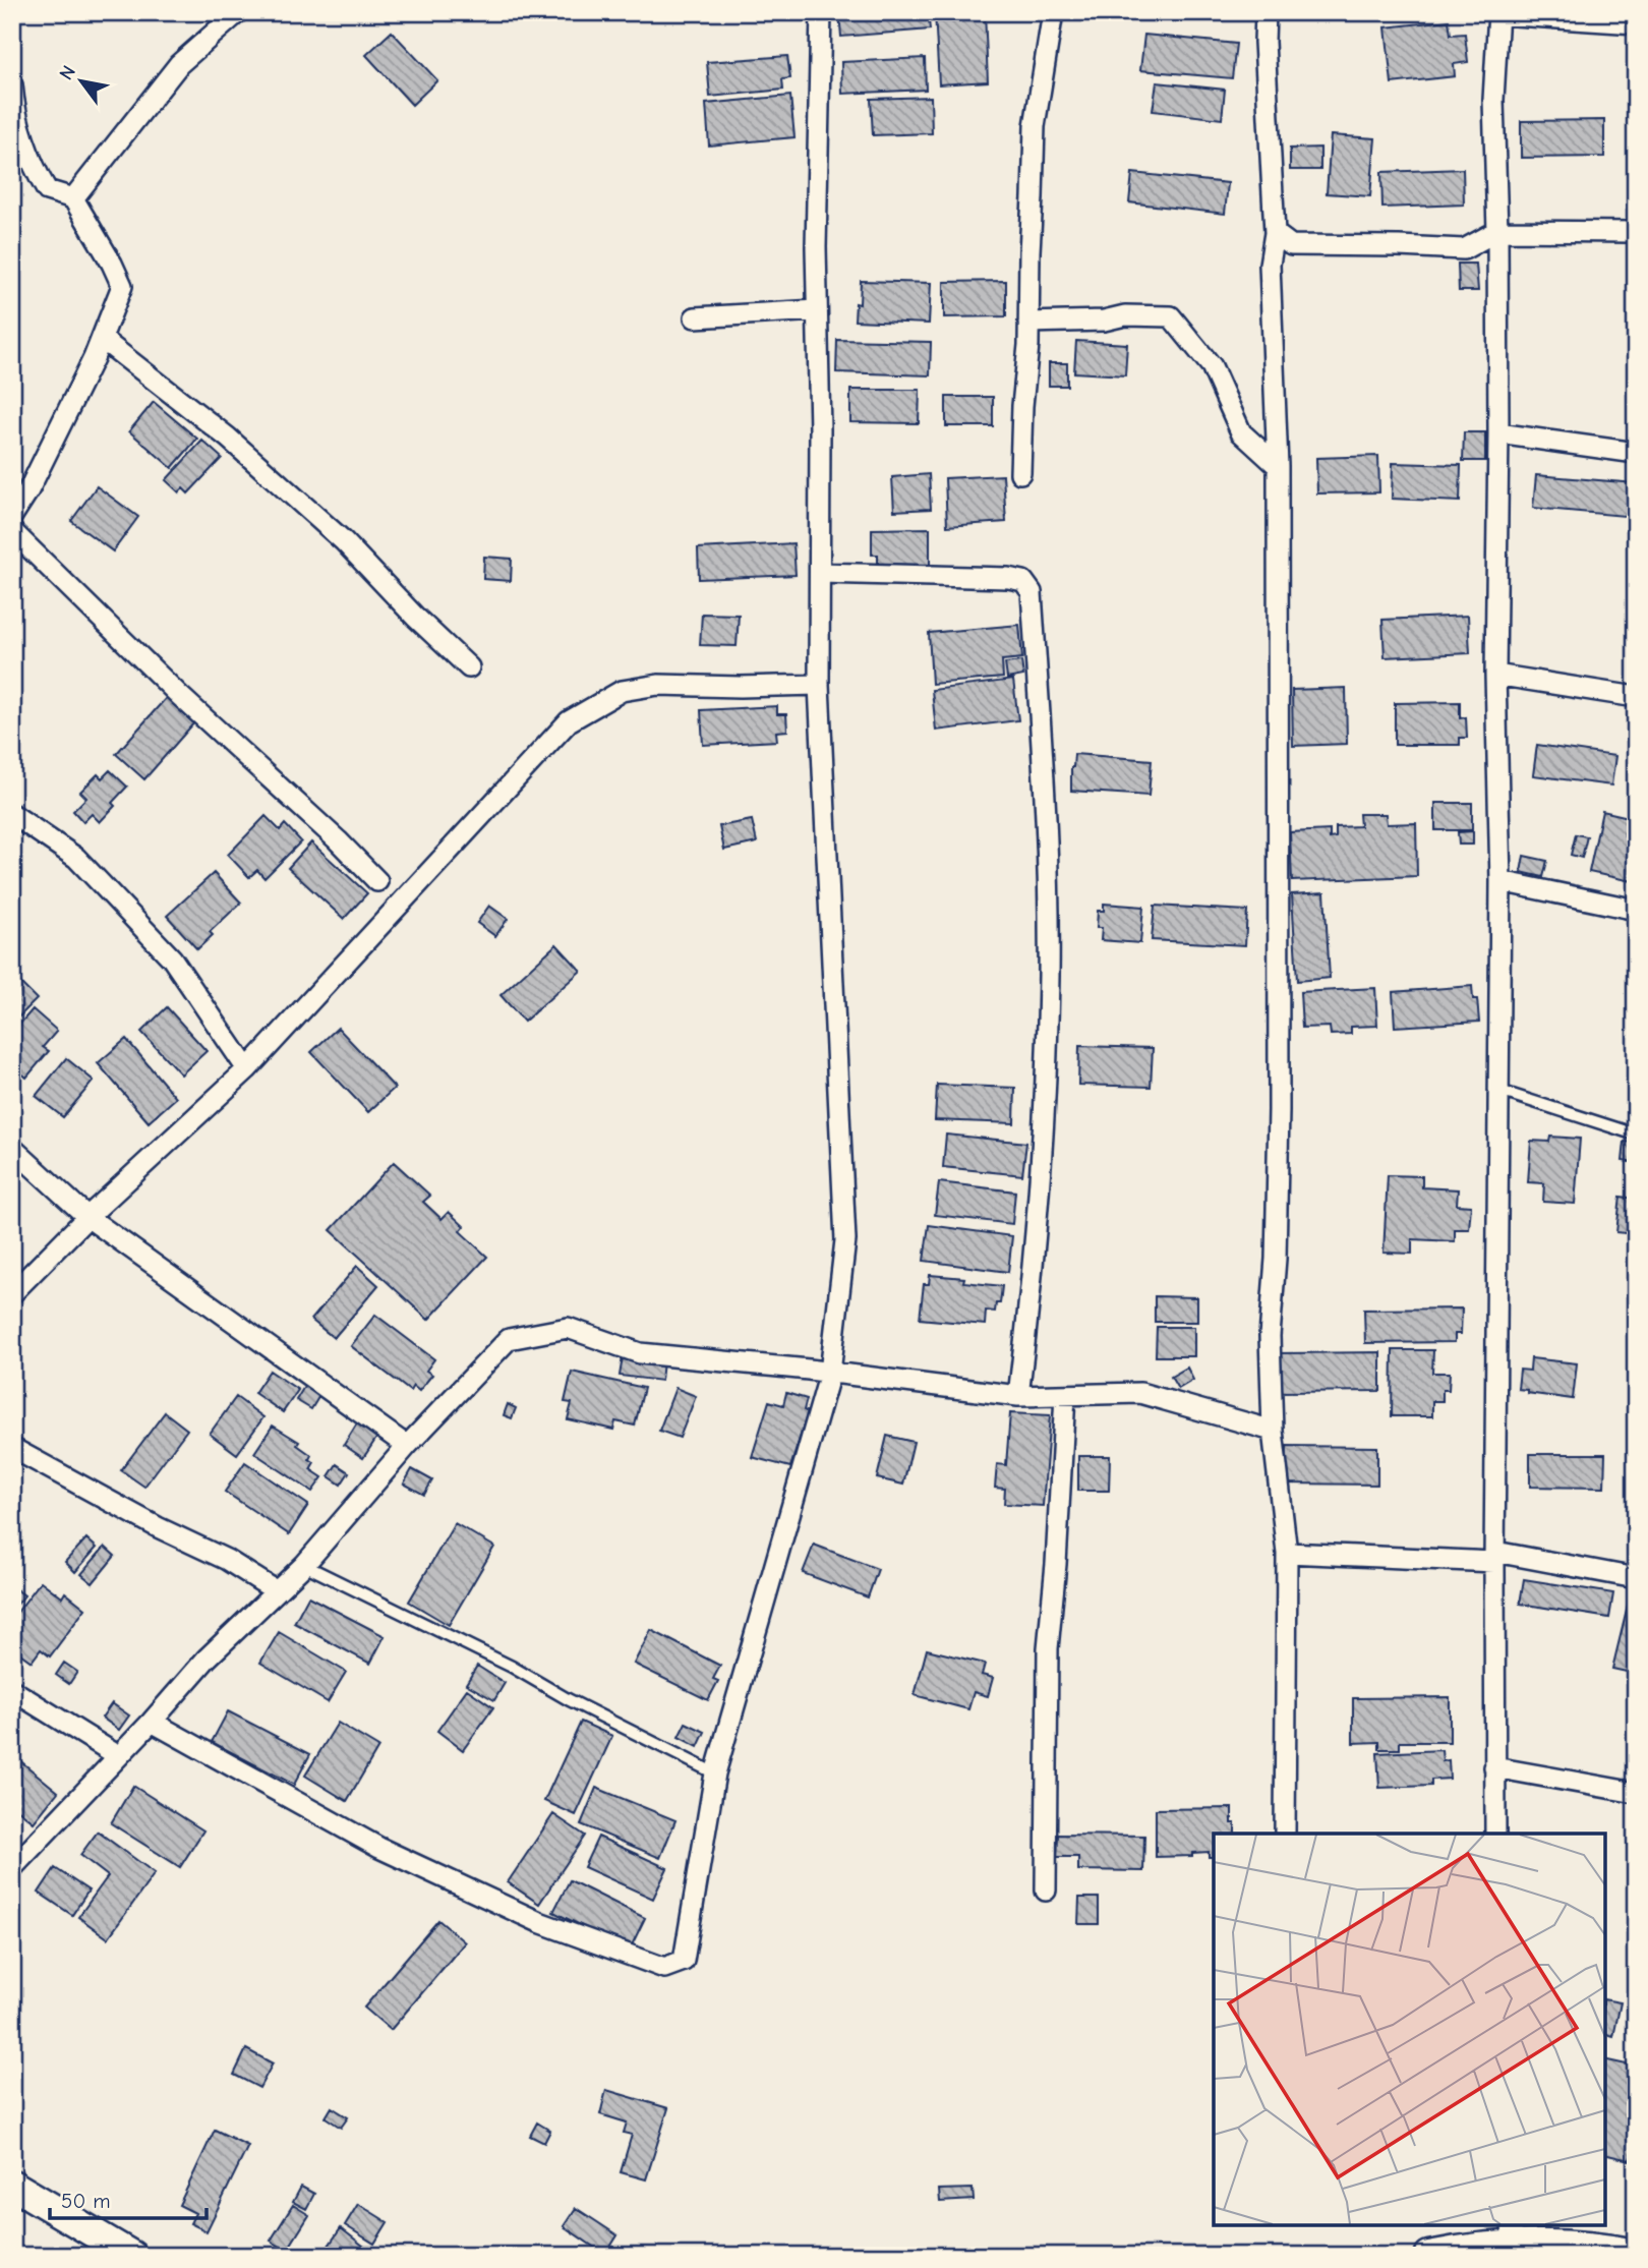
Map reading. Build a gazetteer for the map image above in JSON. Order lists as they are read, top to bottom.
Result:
{
  "scale_bar": "50 m",
  "north": "top left"
}
